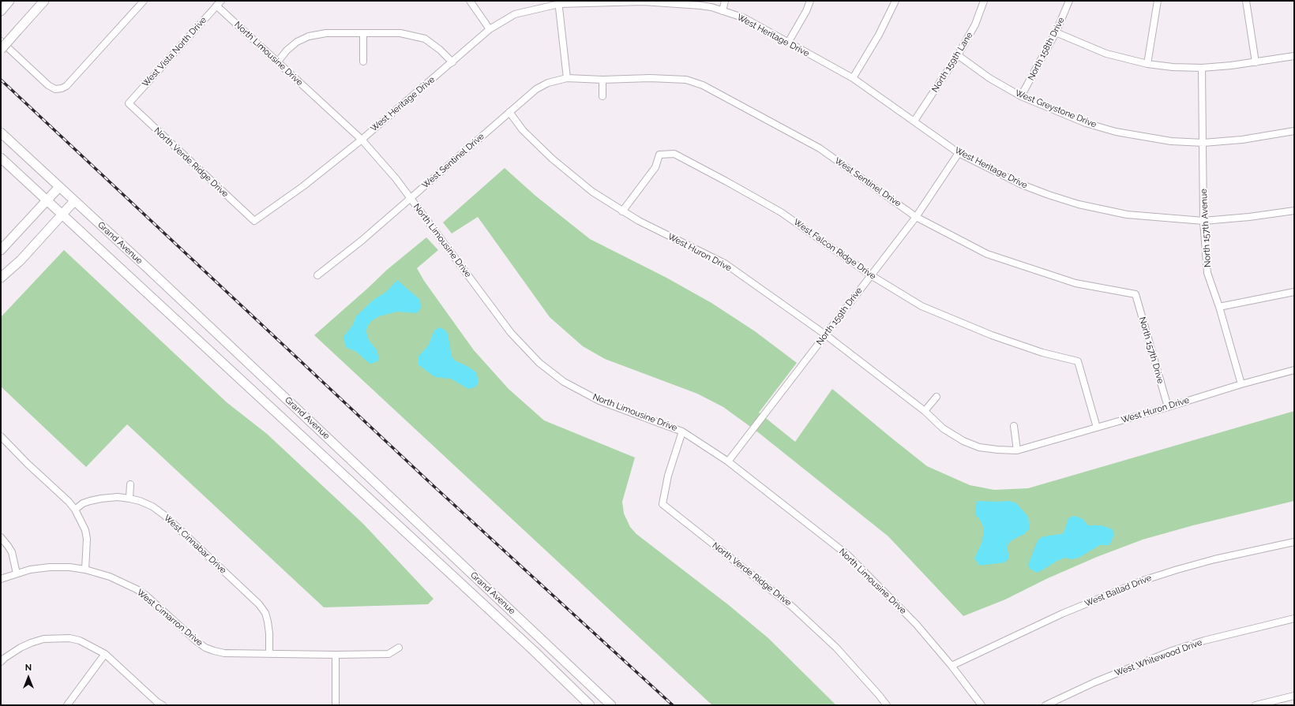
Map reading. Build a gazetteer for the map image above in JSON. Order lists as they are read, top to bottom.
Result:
{
  "streets": {
    "highway": ["Grand Avenue"],
    "street": [
      "West Heritage Drive",
      "North 158th Drive",
      "West Vista North Drive",
      "North Limousine Drive",
      "North 159th Lane",
      "West Greystone Drive",
      "West Sentinel Drive",
      "North Verde Ridge Drive",
      "North 157th Avenue",
      "West Falcon Ridge Drive",
      "West Huron Drive",
      "North 159th Drive",
      "North 157th Drive",
      "West Cinnabar Drive",
      "West Ballad Drive",
      "West Cimarron Drive",
      "West Whitewood Drive"
    ]
  },
  "crossings": [
    ["West Heritage Drive", "North Limousine Drive"],
    ["West Heritage Drive", "North 159th Lane"],
    ["West Heritage Drive", "North Verde Ridge Drive"],
    ["West Heritage Drive", "North 157th Avenue"],
    ["West Heritage Drive", "North 159th Drive"],
    ["North 158th Drive", "West Greystone Drive"],
    ["West Vista North Drive", "North Limousine Drive"],
    ["West Vista North Drive", "North Verde Ridge Drive"],
    ["North Limousine Drive", "West Sentinel Drive"],
    ["North Limousine Drive", "North Verde Ridge Drive"],
    ["North Limousine Drive", "North 159th Drive"],
    ["North Limousine Drive", "West Ballad Drive"],
    ["North 159th Lane", "West Greystone Drive"],
    ["West Greystone Drive", "North 157th Avenue"],
    ["West Sentinel Drive", "West Huron Drive"],
    ["West Sentinel Drive", "North 159th Drive"],
    ["West Sentinel Drive", "North 157th Drive"],
    ["North 157th Avenue", "West Huron Drive"],
    ["West Falcon Ridge Drive", "West Huron Drive"],
    ["West Falcon Ridge Drive", "North 159th Drive"],
    ["West Huron Drive", "North 159th Drive"],
    ["West Huron Drive", "North 157th Drive"],
    ["West Cinnabar Drive", "West Cimarron Drive"]
  ],
  "north": "top"
}
